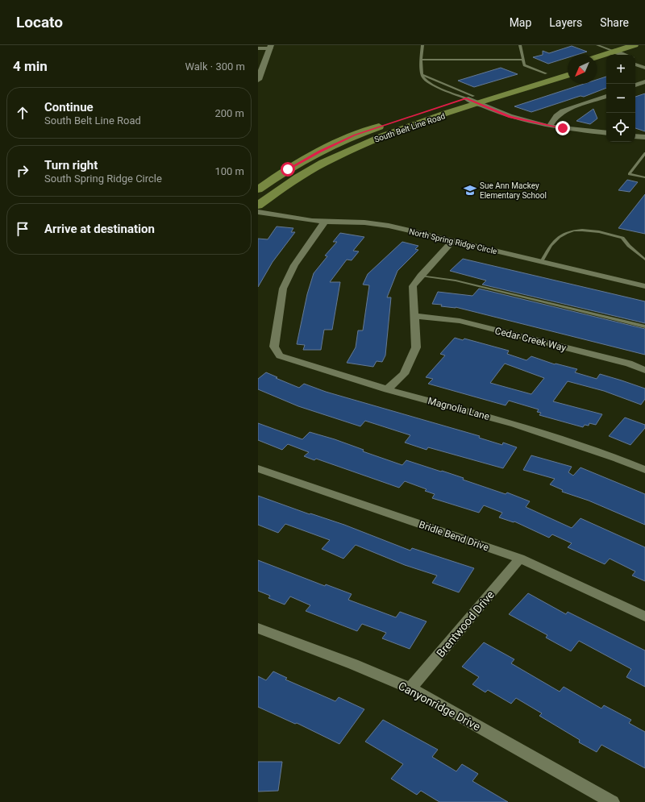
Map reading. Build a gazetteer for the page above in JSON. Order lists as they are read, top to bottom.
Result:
{
  "streets": {
    "main road": ["South Belt Line Road"],
    "street": [
      "North Spring Ridge Circle",
      "Cedar Creek Way",
      "Magnolia Lane",
      "Bridle Bend Drive",
      "Brentwood Drive",
      "Canyonridge Drive"
    ]
  },
  "crossings": [
    ["North Spring Ridge Circle", "Magnolia Lane"],
    ["Bridle Bend Drive", "Brentwood Drive"],
    ["Brentwood Drive", "Canyonridge Drive"]
  ],
  "places": {
    "school or university": ["Sue Ann Mackey Elementary School"]
  },
  "north": "bottom left",
  "page": {
    "header": "Locato",
    "nav": ["Map", "Layers", "Share"],
    "heading": ["4 min", "Walk · 300 m"],
    "map_buttons": ["+", "−"],
    "list": [
      ["Continue", "South Belt Line Road", "200 m"],
      ["Turn right", "South Spring Ridge Circle", "100 m"],
      "Arrive at destination"
    ]
  }
}
